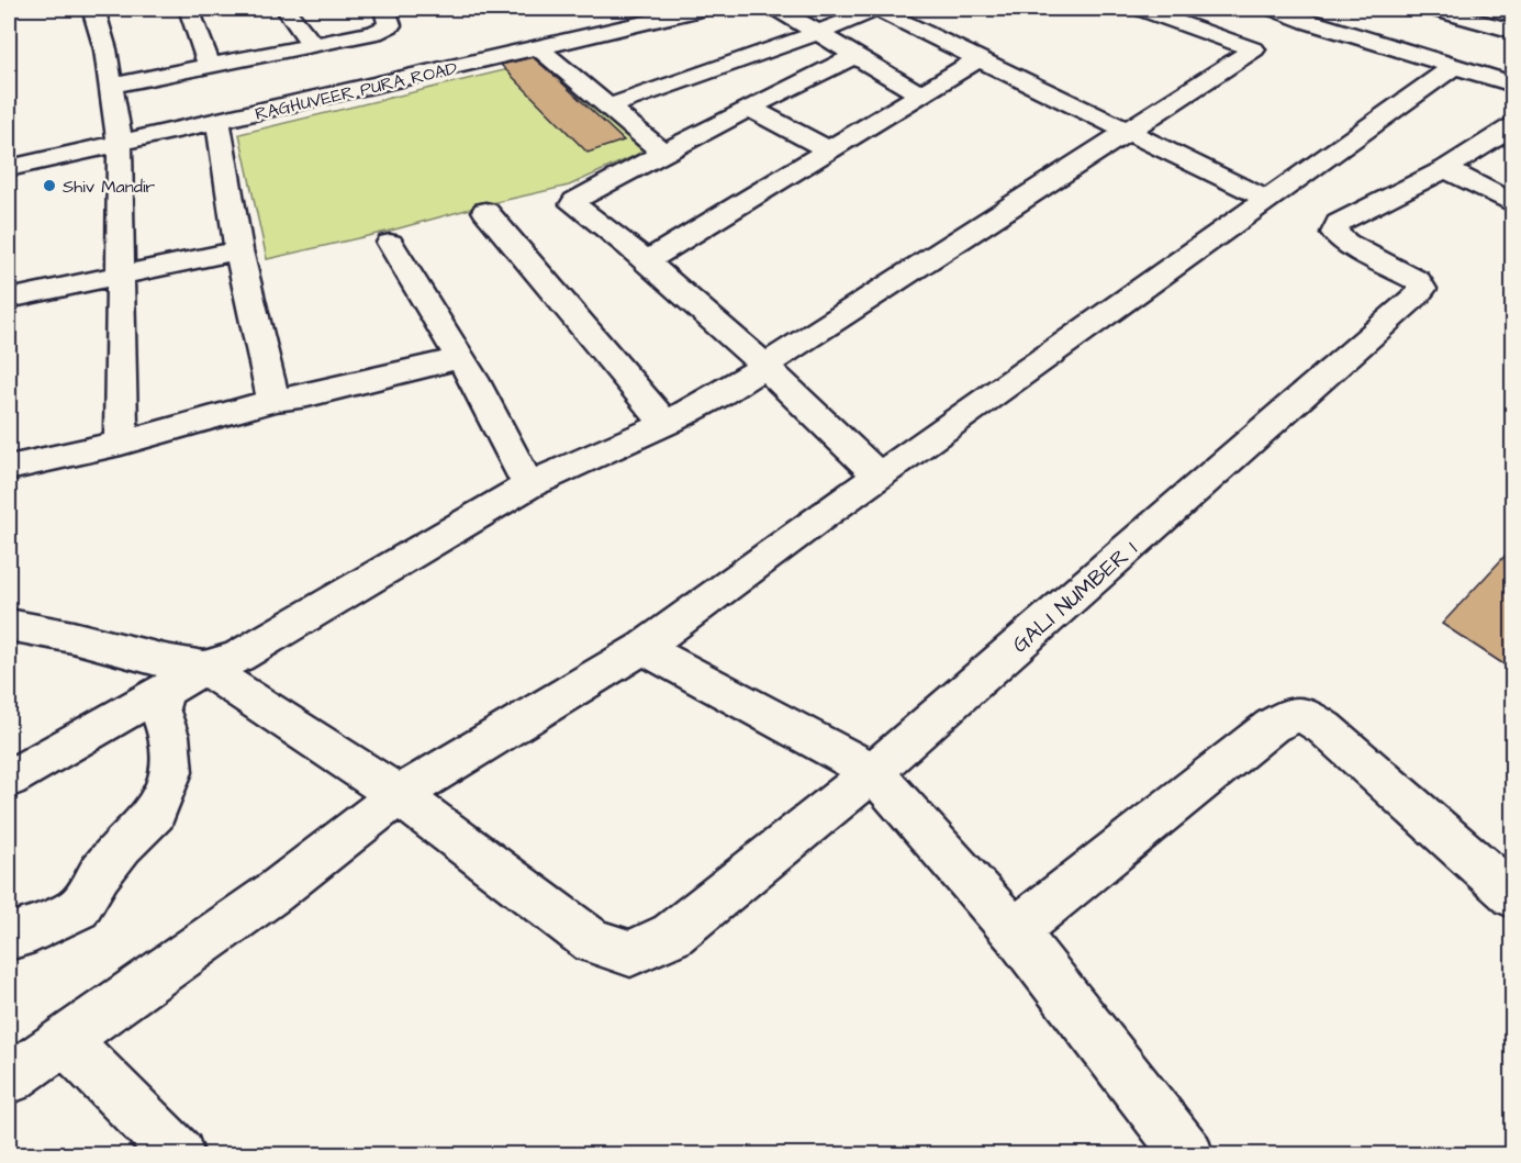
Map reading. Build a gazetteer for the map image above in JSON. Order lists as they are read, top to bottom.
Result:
{
  "streets": {
    "street": ["RAGHUVEER PURA ROAD", "GALI NUMBER 1"]
  },
  "places": ["Shiv Mandir"]
}
